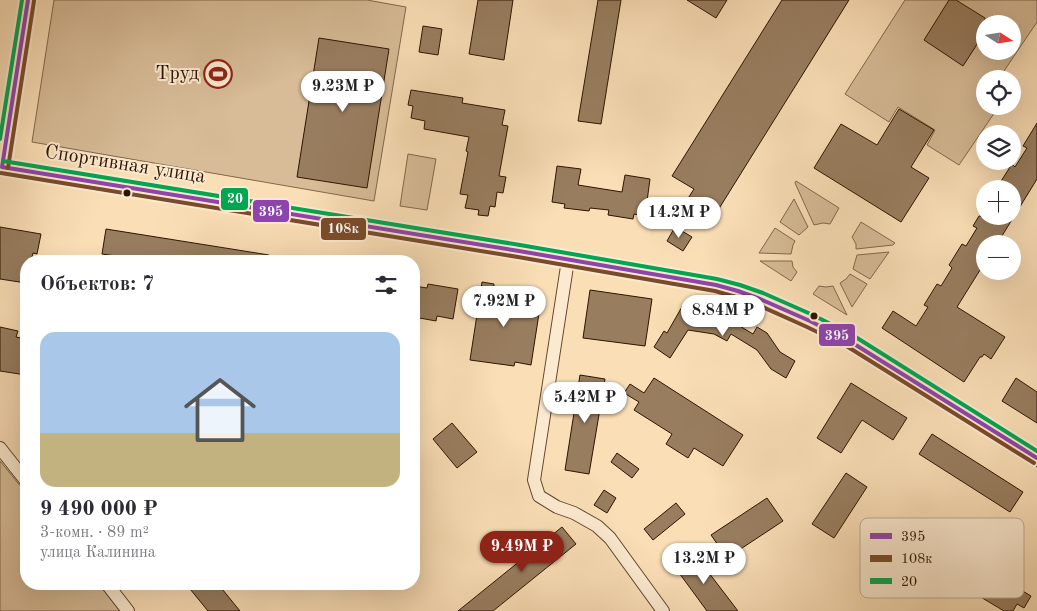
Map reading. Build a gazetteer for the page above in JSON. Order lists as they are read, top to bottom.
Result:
{
  "streets": {
    "main road": ["Спортивная улица"]
  },
  "places": {
    "sports": ["Труд"]
  },
  "lines": ["transit line 395", "transit line 20", "transit line 108к"],
  "legend": ["395", "108к", "20"],
  "north": "right",
  "page": {
    "map_buttons": ["+", "−"],
    "price": [
      "9.23M ₽",
      "14.2M ₽",
      "7.92M ₽",
      "8.84M ₽",
      "5.42M ₽",
      "9.49M ₽",
      "13.2M ₽"
    ],
    "heading": "Объектов: 7",
    "list": [
      {
        "name": "9 490 000 ₽",
        "note": "3-комн. · 89 m² · улица Калинина"
      }
    ]
  }
}
